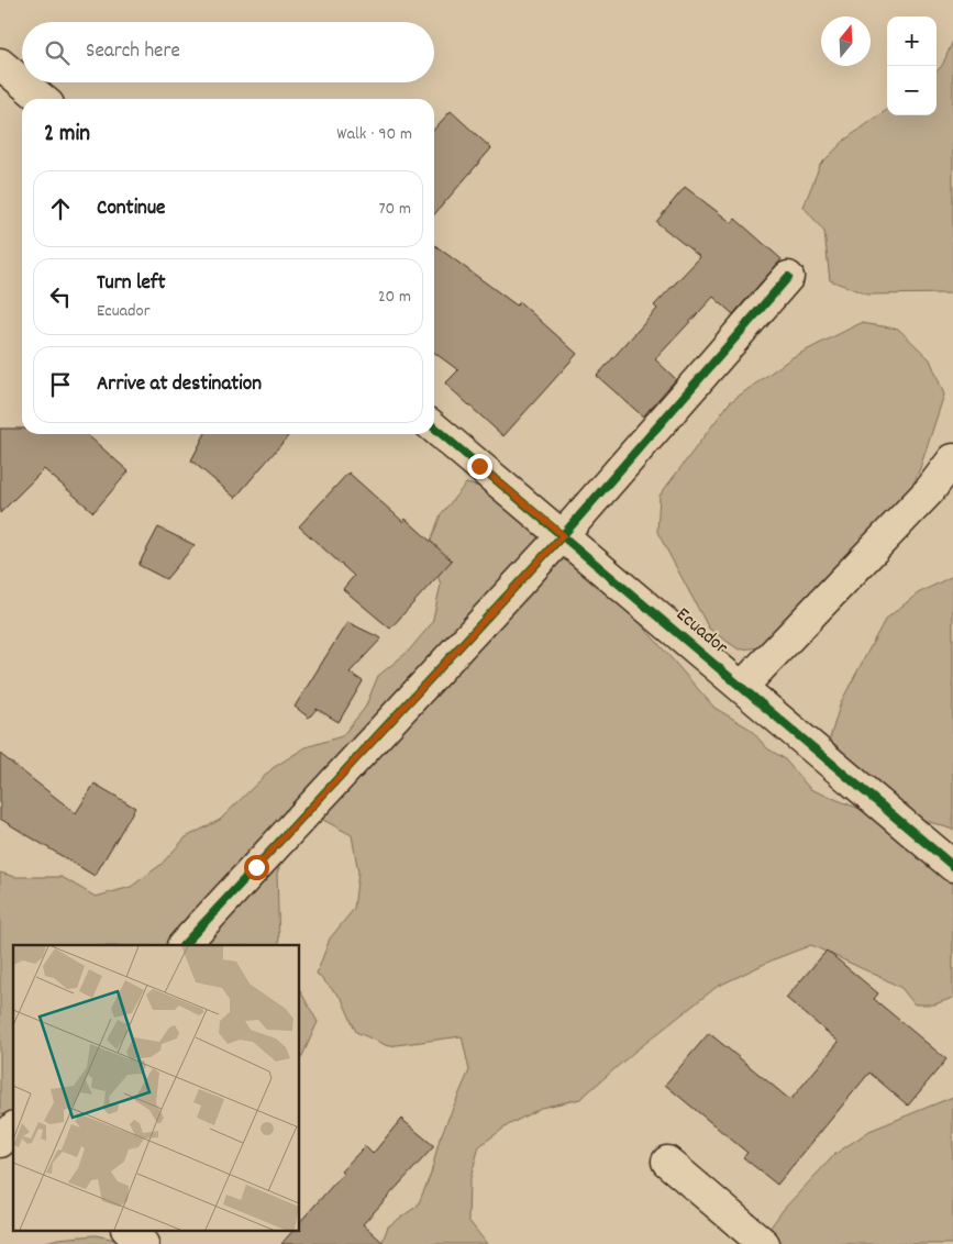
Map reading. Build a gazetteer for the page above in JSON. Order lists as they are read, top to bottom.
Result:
{
  "streets": {
    "street": ["Ecuador"]
  },
  "north": "top",
  "page": {
    "map_buttons": ["+", "−"],
    "search": "Search here",
    "heading": ["2 min", "Walk · 90 m"],
    "list": [
      ["Continue", "70 m"],
      ["Turn left", "Ecuador", "20 m"],
      "Arrive at destination"
    ]
  }
}
